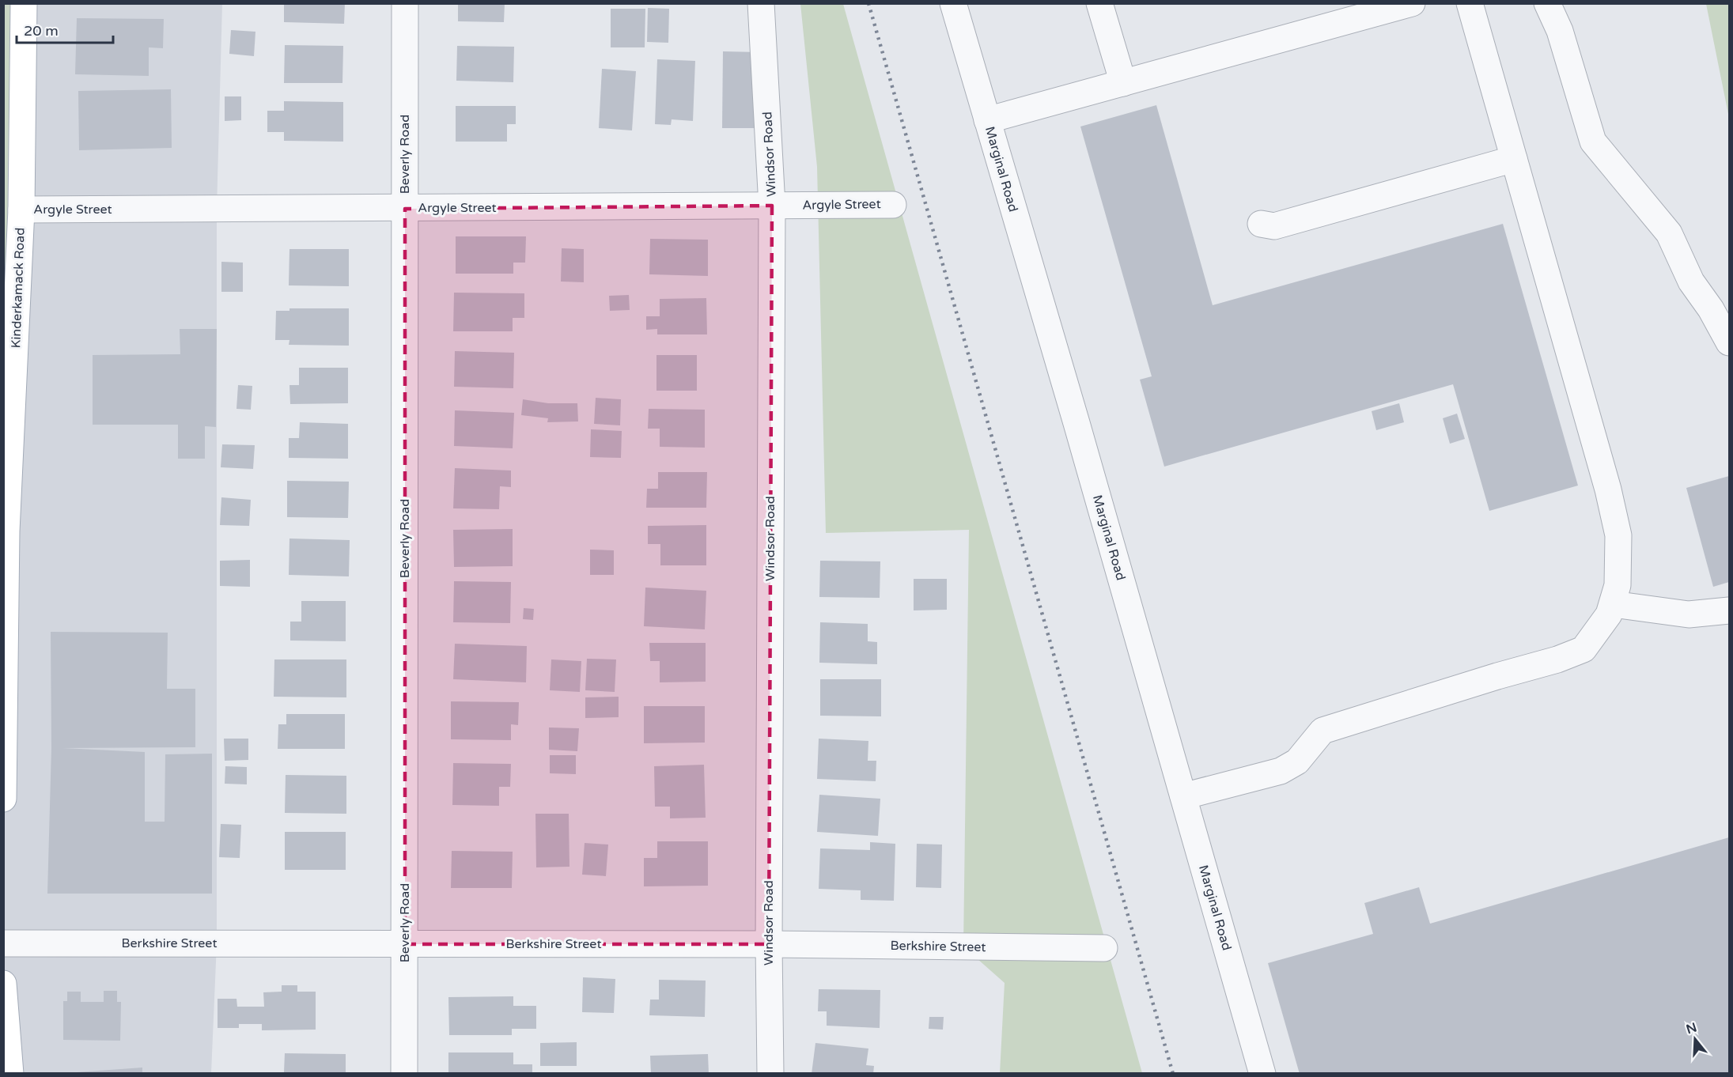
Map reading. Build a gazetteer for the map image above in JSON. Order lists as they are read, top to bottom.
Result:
{
  "streets": {
    "main road": ["Kinderkamack Road"],
    "street": [
      "Beverly Road",
      "Windsor Road",
      "Marginal Road",
      "Argyle Street",
      "Berkshire Street"
    ]
  },
  "crossings": [
    ["Beverly Road", "Argyle Street"],
    ["Beverly Road", "Berkshire Street"],
    ["Windsor Road", "Argyle Street"],
    ["Windsor Road", "Berkshire Street"],
    ["Argyle Street", "Kinderkamack Road"]
  ],
  "scale_bar": "20 m",
  "north": "top"
}
